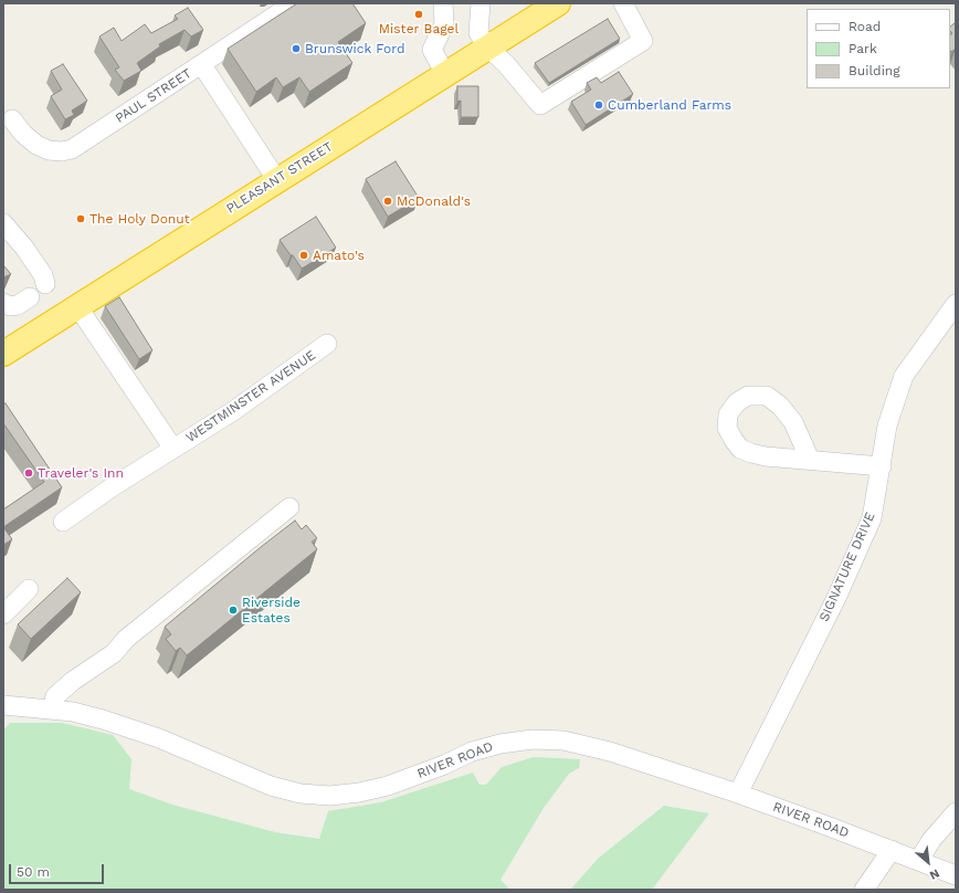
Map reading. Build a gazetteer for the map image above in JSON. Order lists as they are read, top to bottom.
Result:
{
  "streets": {
    "highway": ["PLEASANT STREET"],
    "street": [
      "PAUL STREET",
      "WESTMINSTER AVENUE",
      "SIGNATURE DRIVE",
      "RIVER ROAD"
    ]
  },
  "crossings": [
    ["PLEASANT STREET", "WESTMINSTER AVENUE"],
    ["SIGNATURE DRIVE", "RIVER ROAD"]
  ],
  "places": [
    "Mister Bagel",
    "Brunswick Ford",
    "Cumberland Farms",
    "McDonald's",
    "The Holy Donut",
    "Amato's",
    "Traveler's Inn",
    "Riverside Estates"
  ],
  "legend": ["Road", "Park", "Building"],
  "scale_bar": "50 m",
  "north": "bottom right"
}
